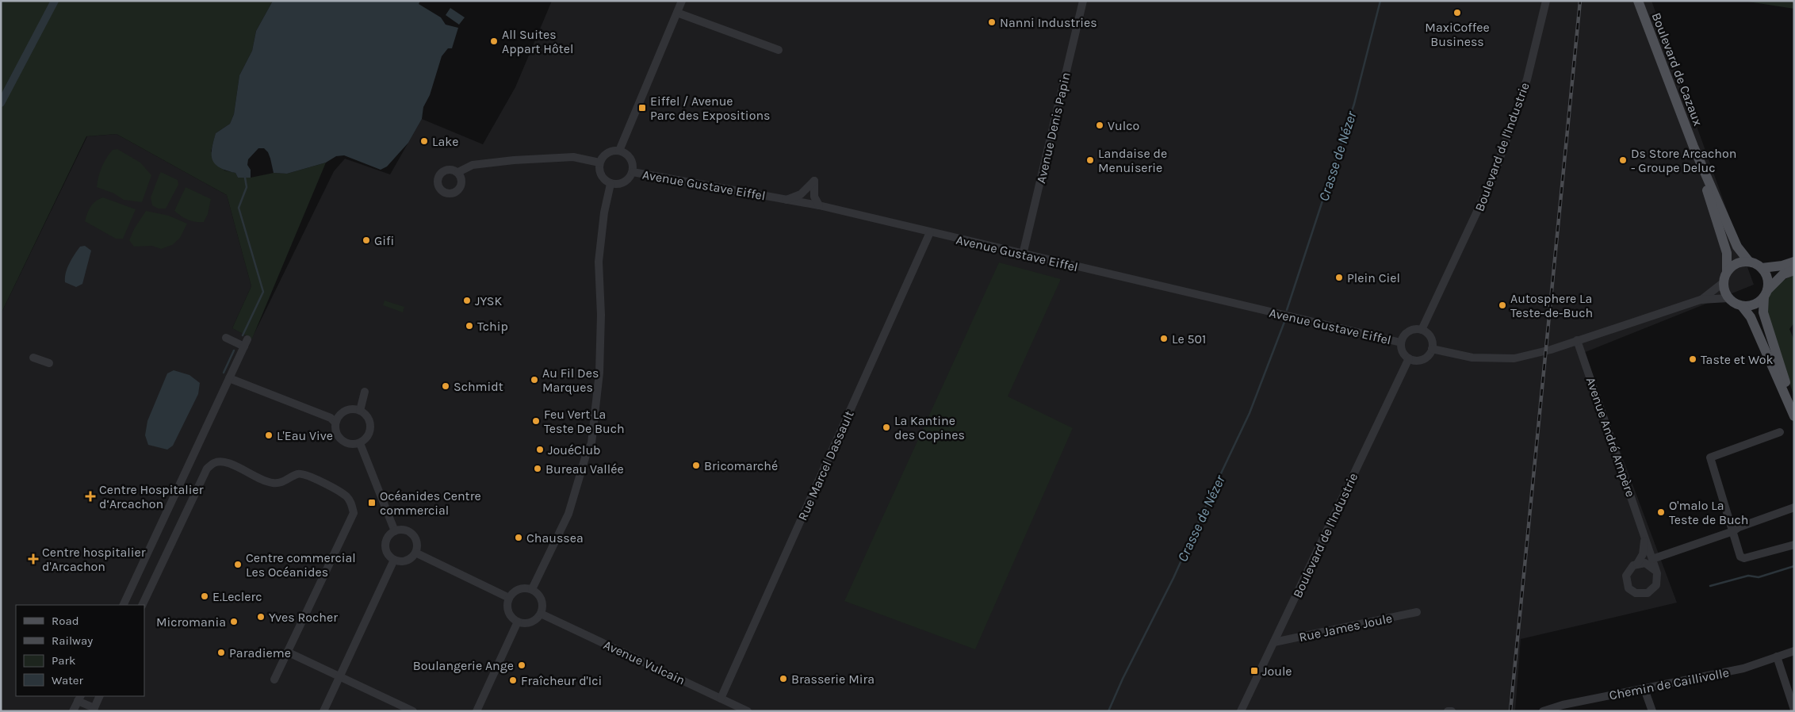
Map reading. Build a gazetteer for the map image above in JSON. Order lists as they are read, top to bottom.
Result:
{
  "streets": {
    "main road": ["Boulevard de Cazaux"],
    "street": [
      "Avenue Denis Papin",
      "Boulevard de l'Industrie",
      "Avenue Gustave Eiffel",
      "Avenue André Ampère",
      "Rue Marcel Dassault",
      "Rue James Joule",
      "Avenue Vulcain",
      "Chemin de Caillivolle"
    ]
  },
  "crossings": [
    ["Avenue Denis Papin", "Avenue Gustave Eiffel"],
    ["Boulevard de l'Industrie", "Avenue Gustave Eiffel"],
    ["Boulevard de l'Industrie", "Rue James Joule"],
    ["Avenue Gustave Eiffel", "Rue Marcel Dassault"],
    ["Rue Marcel Dassault", "Avenue Vulcain"]
  ],
  "water": ["Crasse de Nézer"],
  "places": {
    "other": [
      "MaxiCoffee Business",
      "Nanni Industries",
      "All Suites Appart Hôtel",
      "Vulco",
      "Lake",
      "Landaise de Menuiserie",
      "Ds Store Arcachon - Groupe Deluc",
      "Gifi",
      "Plein Ciel",
      "JYSK",
      "Autosphere La Teste-de-Buch",
      "Tchip",
      "Le 501",
      "Taste et Wok",
      "Au Fil Des Marques",
      "Schmidt",
      "Feu Vert La Teste De Buch",
      "La Kantine des Copines",
      "L'Eau Vive",
      "JouéClub",
      "Bricomarché",
      "Bureau Vallée",
      "O'malo La Teste de Buch",
      "Chaussea",
      "Centre commercial Les Océanides",
      "E.Leclerc",
      "Yves Rocher",
      "Micromania",
      "Paradieme",
      "Boulangerie Ange",
      "Brasserie Mira",
      "Fraîcheur d'Ici"
    ],
    "transit": ["Eiffel / Avenue Parc des Expositions", "Océanides Centre commercial", "Joule"],
    "health": ["Centre Hospitalier d‘Arcachon", "Centre hospitalier d'Arcachon"]
  },
  "legend": [
    "Road",
    "Railway",
    "Park",
    "Water"
  ]
}
